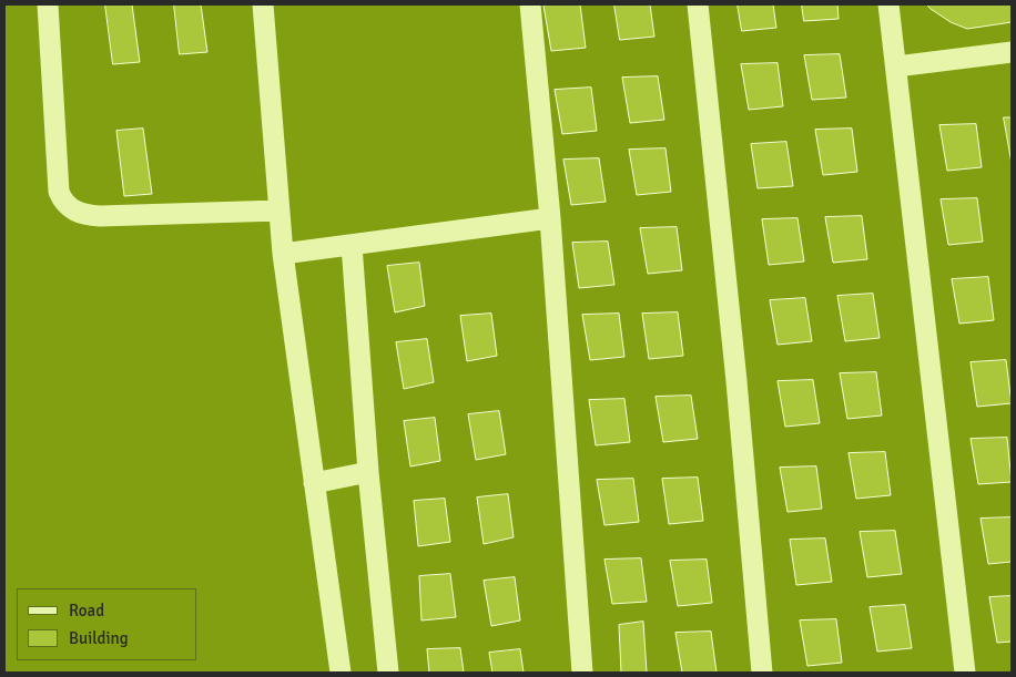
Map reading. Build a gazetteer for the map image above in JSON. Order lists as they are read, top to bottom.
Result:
{
  "legend": ["Road", "Building"]
}
